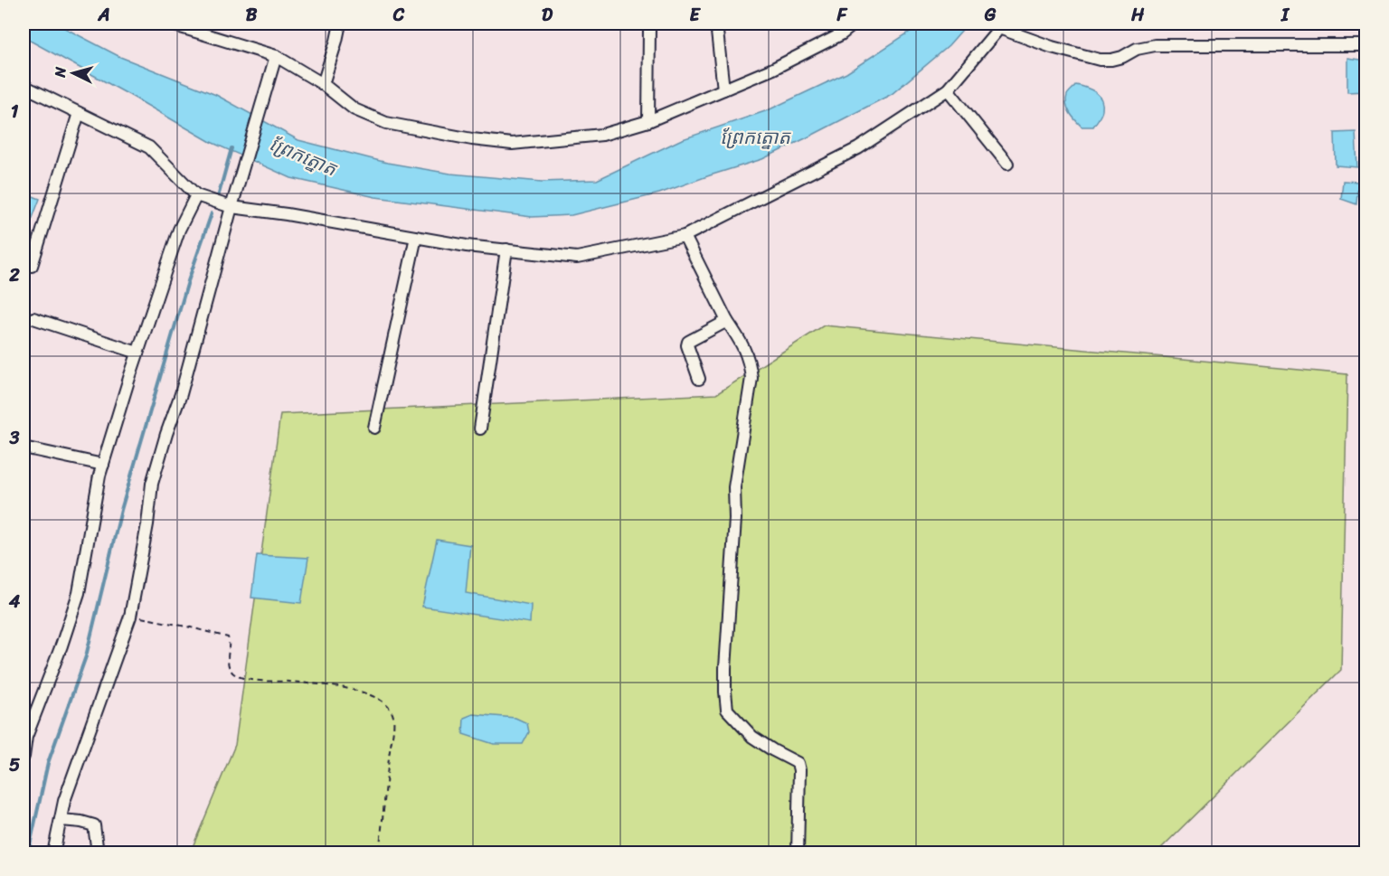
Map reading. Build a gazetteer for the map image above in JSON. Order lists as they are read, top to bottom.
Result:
{
  "water": ["ព្រែកត្នោត"],
  "north": "left",
  "grid": {
    "columns": [
      "A",
      "B",
      "C",
      "D",
      "E",
      "F",
      "G",
      "H",
      "I"
    ],
    "rows": [
      "1",
      "2",
      "3",
      "4",
      "5"
    ]
  }
}
